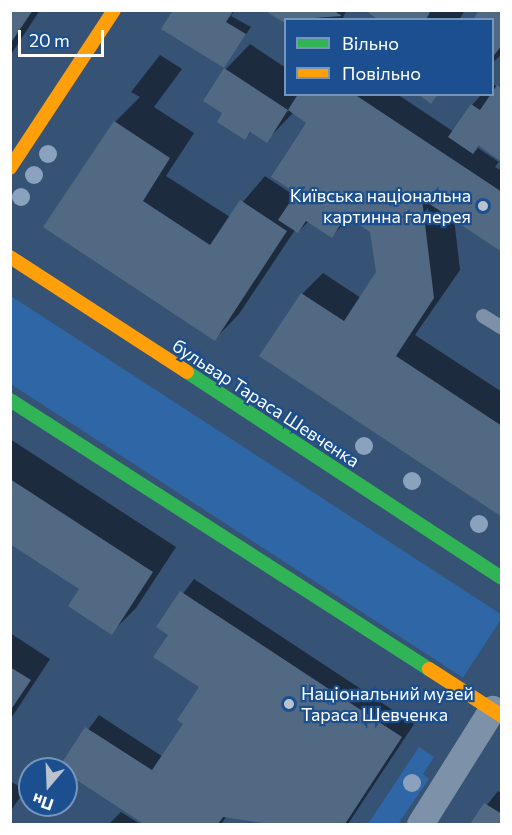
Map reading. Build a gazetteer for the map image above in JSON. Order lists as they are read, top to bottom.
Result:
{
  "streets": {
    "main road": ["бульвар Тараса Шевченка"]
  },
  "places": ["Київська національна картинна галерея", "Національний музей Тараса Шевченка"],
  "legend": ["Вільно", "Повільно"],
  "scale_bar": "20 m",
  "north": "bottom"
}
